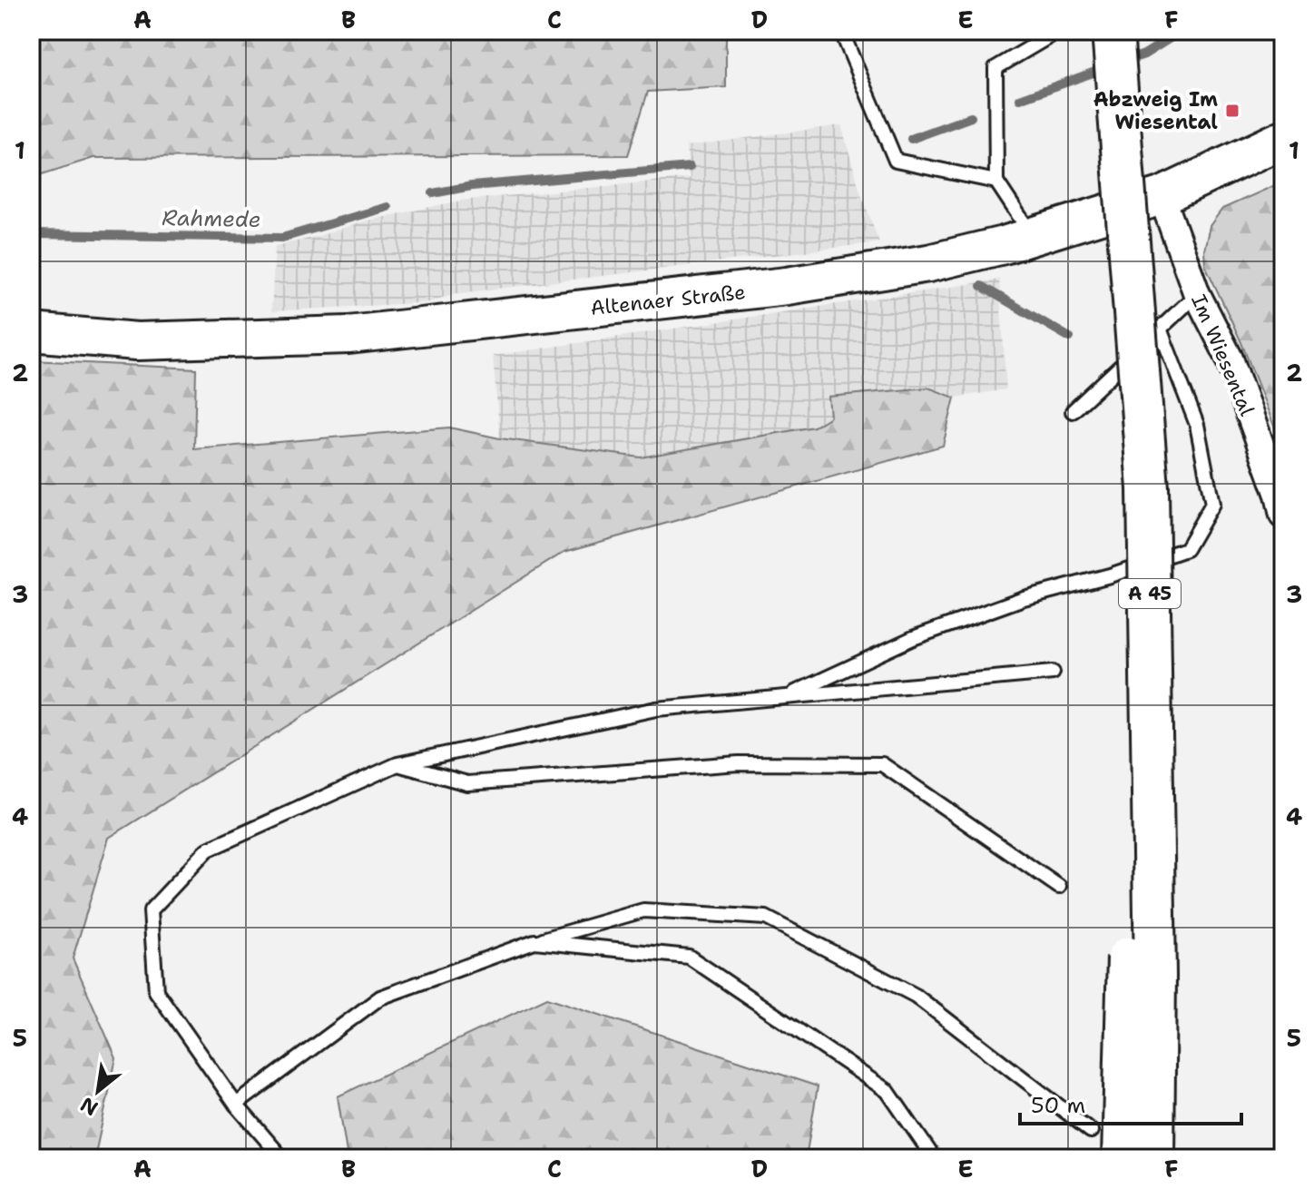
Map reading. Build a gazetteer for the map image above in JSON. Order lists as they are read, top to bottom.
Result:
{
  "streets": {
    "highway": ["A 45"],
    "main road": ["Altenaer Straße"],
    "street": ["Im Wiesental"]
  },
  "crossings": [
    ["Altenaer Straße", "Im Wiesental"]
  ],
  "water": ["Rahmede"],
  "places": {
    "transit": ["Abzweig Im Wiesental"]
  },
  "scale_bar": "50 m",
  "north": "bottom left",
  "grid": {
    "columns": [
      "A",
      "B",
      "C",
      "D",
      "E",
      "F"
    ],
    "rows": [
      "1",
      "2",
      "3",
      "4",
      "5"
    ]
  }
}
